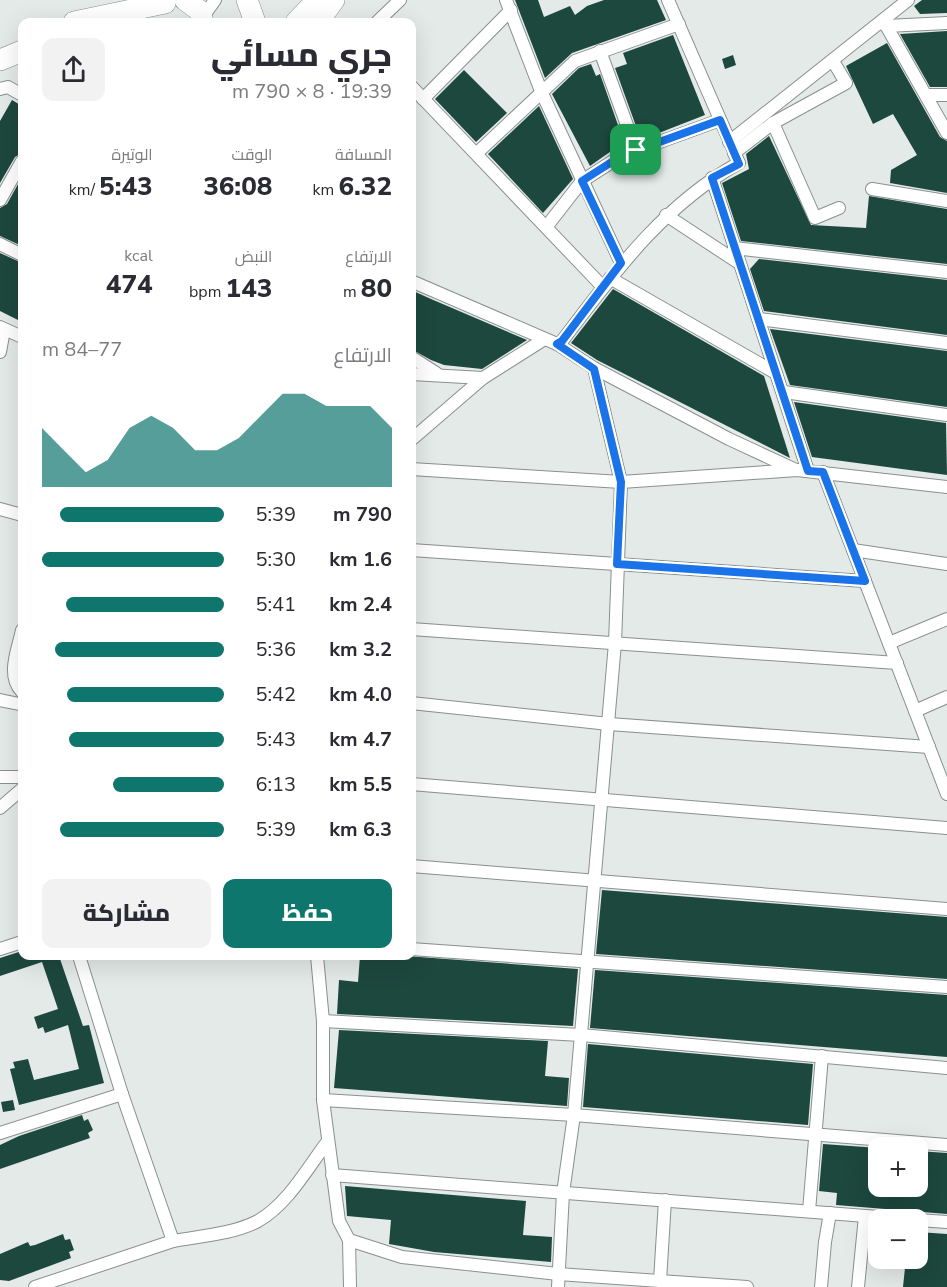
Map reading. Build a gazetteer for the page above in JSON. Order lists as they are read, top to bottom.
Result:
{
  "page": {
    "heading": ["جري مسائي", "19:39 · 8 × 790 m"],
    "stats": [
      ["المسافة", "6.32 km"],
      ["الوقت", "36:08"],
      ["الوتيرة", "5:43 /km"],
      ["الارتفاع", "80 m"],
      ["النبض", "143 bpm"],
      ["kcal", "474"]
    ],
    "chart": ["الارتفاع", "77–84 m"],
    "list": [
      {
        "name": "790 m",
        "note": "5:39"
      },
      {
        "name": "1.6 km",
        "note": "5:30"
      },
      {
        "name": "2.4 km",
        "note": "5:41"
      },
      {
        "name": "3.2 km",
        "note": "5:36"
      },
      {
        "name": "4.0 km",
        "note": "5:42"
      },
      {
        "name": "4.7 km",
        "note": "5:43"
      },
      {
        "name": "5.5 km",
        "note": "6:13"
      },
      {
        "name": "6.3 km",
        "note": "5:39"
      }
    ],
    "buttons": ["حفظ", "مشاركة"],
    "map_buttons": ["+", "−"]
  }
}
